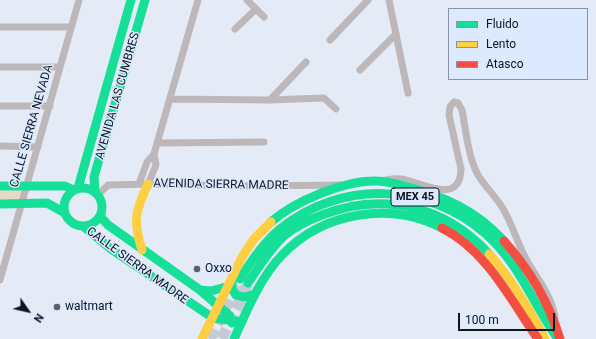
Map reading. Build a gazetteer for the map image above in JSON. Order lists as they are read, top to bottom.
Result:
{
  "streets": {
    "street": [
      "AVENIDA LAS CUMBRES",
      "CALLE SIERRA NEVADA",
      "AVENIDA SIERRA MADRE",
      "MEX 45",
      "CALLE SIERRA MADRE"
    ]
  },
  "crossings": [
    ["AVENIDA LAS CUMBRES", "AVENIDA SIERRA MADRE"],
    ["AVENIDA LAS CUMBRES", "CALLE SIERRA MADRE"],
    ["AVENIDA SIERRA MADRE", "CALLE SIERRA MADRE"]
  ],
  "places": ["Oxxo", "waltmart"],
  "legend": ["Fluido", "Lento", "Atasco"],
  "scale_bar": "100 m",
  "north": "bottom right"
}
